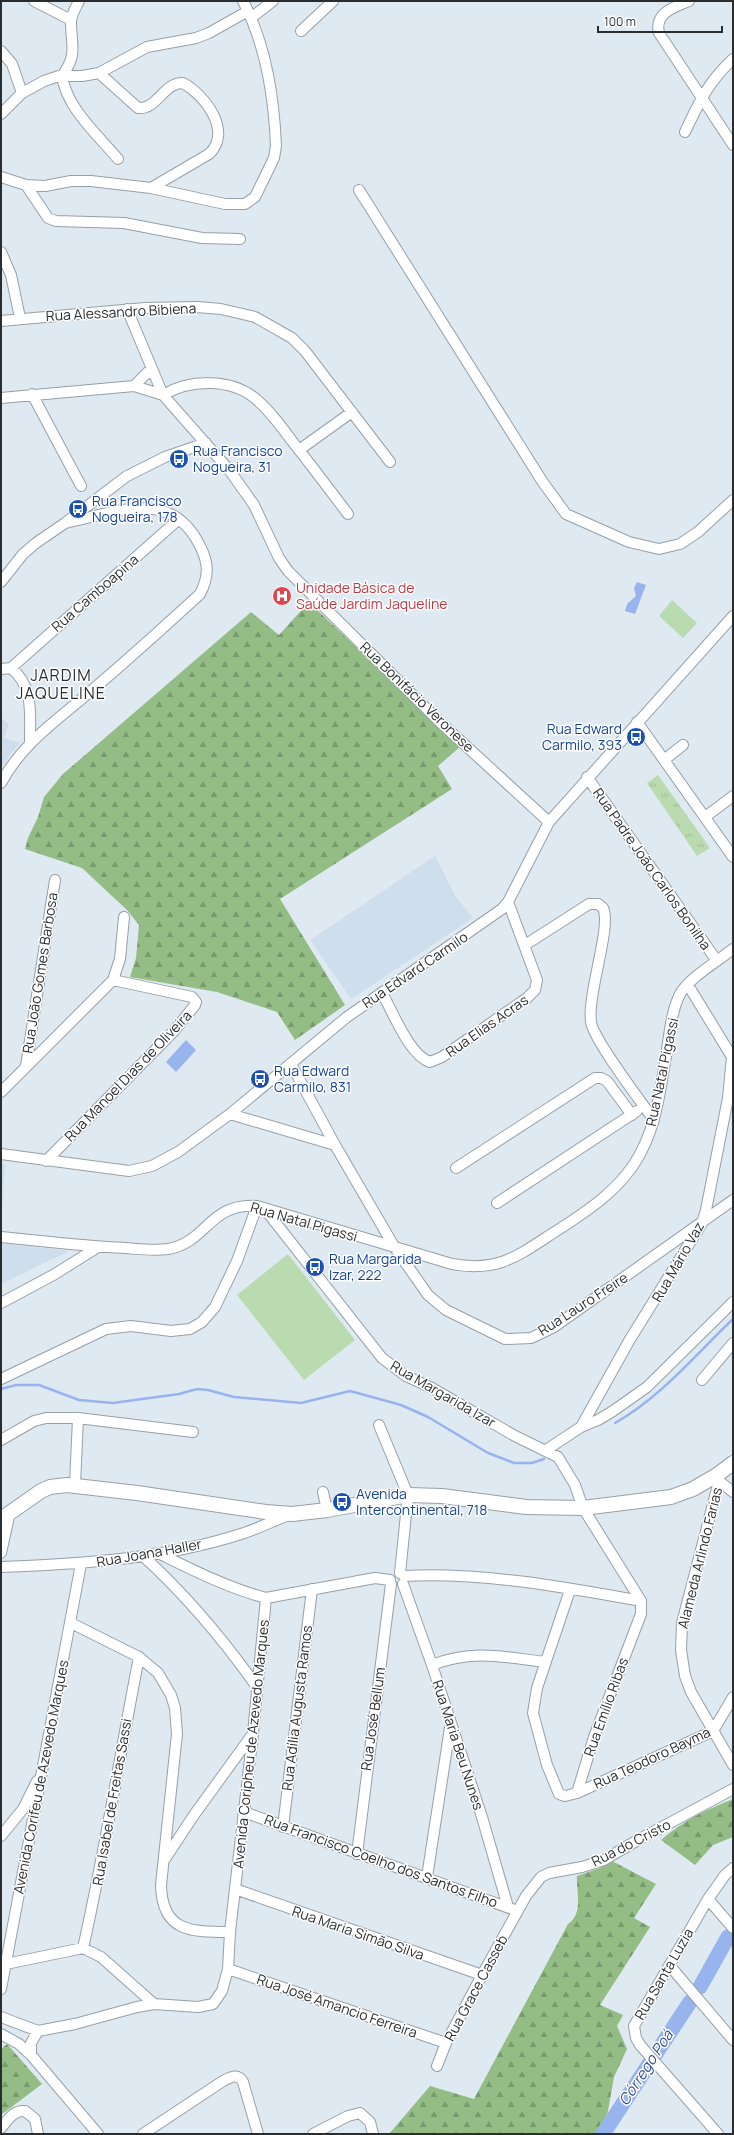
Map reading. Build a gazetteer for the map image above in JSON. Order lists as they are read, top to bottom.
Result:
{
  "streets": {
    "street": [
      "Rua Alessandro Bibiena",
      "Rua Camboapina",
      "Rua Bonifácio Veronese",
      "Rua Padre João Carlos Bonilha",
      "Rua Edvard Carmilo",
      "Rua João Gomes Barbosa",
      "Rua Elias Acras",
      "Rua Natal Pigassi",
      "Rua Manoel Dias de Oliveira",
      "Rua Mário Vaz",
      "Rua Lauro Freire",
      "Rua Margarida Izar",
      "Rua Joana Haller",
      "Alameda Arlindo Farias",
      "Rua Emílio Ribas",
      "Rua Adília Augusta Ramos",
      "Rua José Bellum",
      "Avenida Coripheu de Azevedo Marques",
      "Rua Maria Beu Nunes",
      "Rua Teodoro Bayma",
      "Avenida Corifeu de Azevedo Marques",
      "Rua Isabel de Freitas Sassi",
      "Rua do Cristo",
      "Rua Francisco Coelho dos Santos Filho",
      "Rua Maria Simão Silva",
      "Rua Santa Luzia",
      "Rua Grace Casseb",
      "Rua José Amancio Ferreira"
    ]
  },
  "crossings": [
    ["Rua Bonifácio Veronese", "Rua Edvard Carmilo"],
    ["Rua Padre João Carlos Bonilha", "Rua Edvard Carmilo"],
    ["Rua Padre João Carlos Bonilha", "Rua Natal Pigassi"],
    ["Rua Edvard Carmilo", "Rua Elias Acras"],
    ["Rua Edvard Carmilo", "Rua Manoel Dias de Oliveira"],
    ["Rua Edvard Carmilo", "Rua Lauro Freire"],
    ["Rua Natal Pigassi", "Rua Mário Vaz"],
    ["Rua Natal Pigassi", "Rua Lauro Freire"],
    ["Rua Natal Pigassi", "Rua Margarida Izar"],
    ["Rua Mário Vaz", "Rua Lauro Freire"],
    ["Rua Margarida Izar", "Rua Emílio Ribas"],
    ["Rua Joana Haller", "Avenida Corifeu de Azevedo Marques"],
    ["Alameda Arlindo Farias", "Rua Teodoro Bayma"],
    ["Rua Emílio Ribas", "Rua Teodoro Bayma"],
    ["Rua Adília Augusta Ramos", "Rua Francisco Coelho dos Santos Filho"],
    ["Rua José Bellum", "Rua Francisco Coelho dos Santos Filho"],
    ["Avenida Coripheu de Azevedo Marques", "Rua Francisco Coelho dos Santos Filho"],
    ["Avenida Coripheu de Azevedo Marques", "Rua Maria Simão Silva"],
    ["Avenida Coripheu de Azevedo Marques", "Rua José Amancio Ferreira"],
    ["Rua Maria Beu Nunes", "Rua do Cristo"],
    ["Rua Maria Beu Nunes", "Rua Francisco Coelho dos Santos Filho"],
    ["Rua Maria Beu Nunes", "Rua Grace Casseb"],
    ["Rua do Cristo", "Rua Francisco Coelho dos Santos Filho"],
    ["Rua do Cristo", "Rua Grace Casseb"],
    ["Rua Francisco Coelho dos Santos Filho", "Rua Grace Casseb"],
    ["Rua Maria Simão Silva", "Rua Grace Casseb"],
    ["Rua Grace Casseb", "Rua José Amancio Ferreira"]
  ],
  "districts": ["JARDIM JAQUELINE"],
  "water": ["Córrego Poá"],
  "places": {
    "bus stop": [
      "Rua Francisco Nogueira, 31",
      "Rua Francisco Nogueira, 178",
      "Rua Edward Carmilo, 393",
      "Rua Edward Carmilo, 831",
      "Rua Margarida Izar, 222",
      "Avenida Intercontinental, 718"
    ],
    "hospital": ["Unidade Básica de Saúde Jardim Jaqueline"]
  },
  "scale_bar": "100 m"
}
